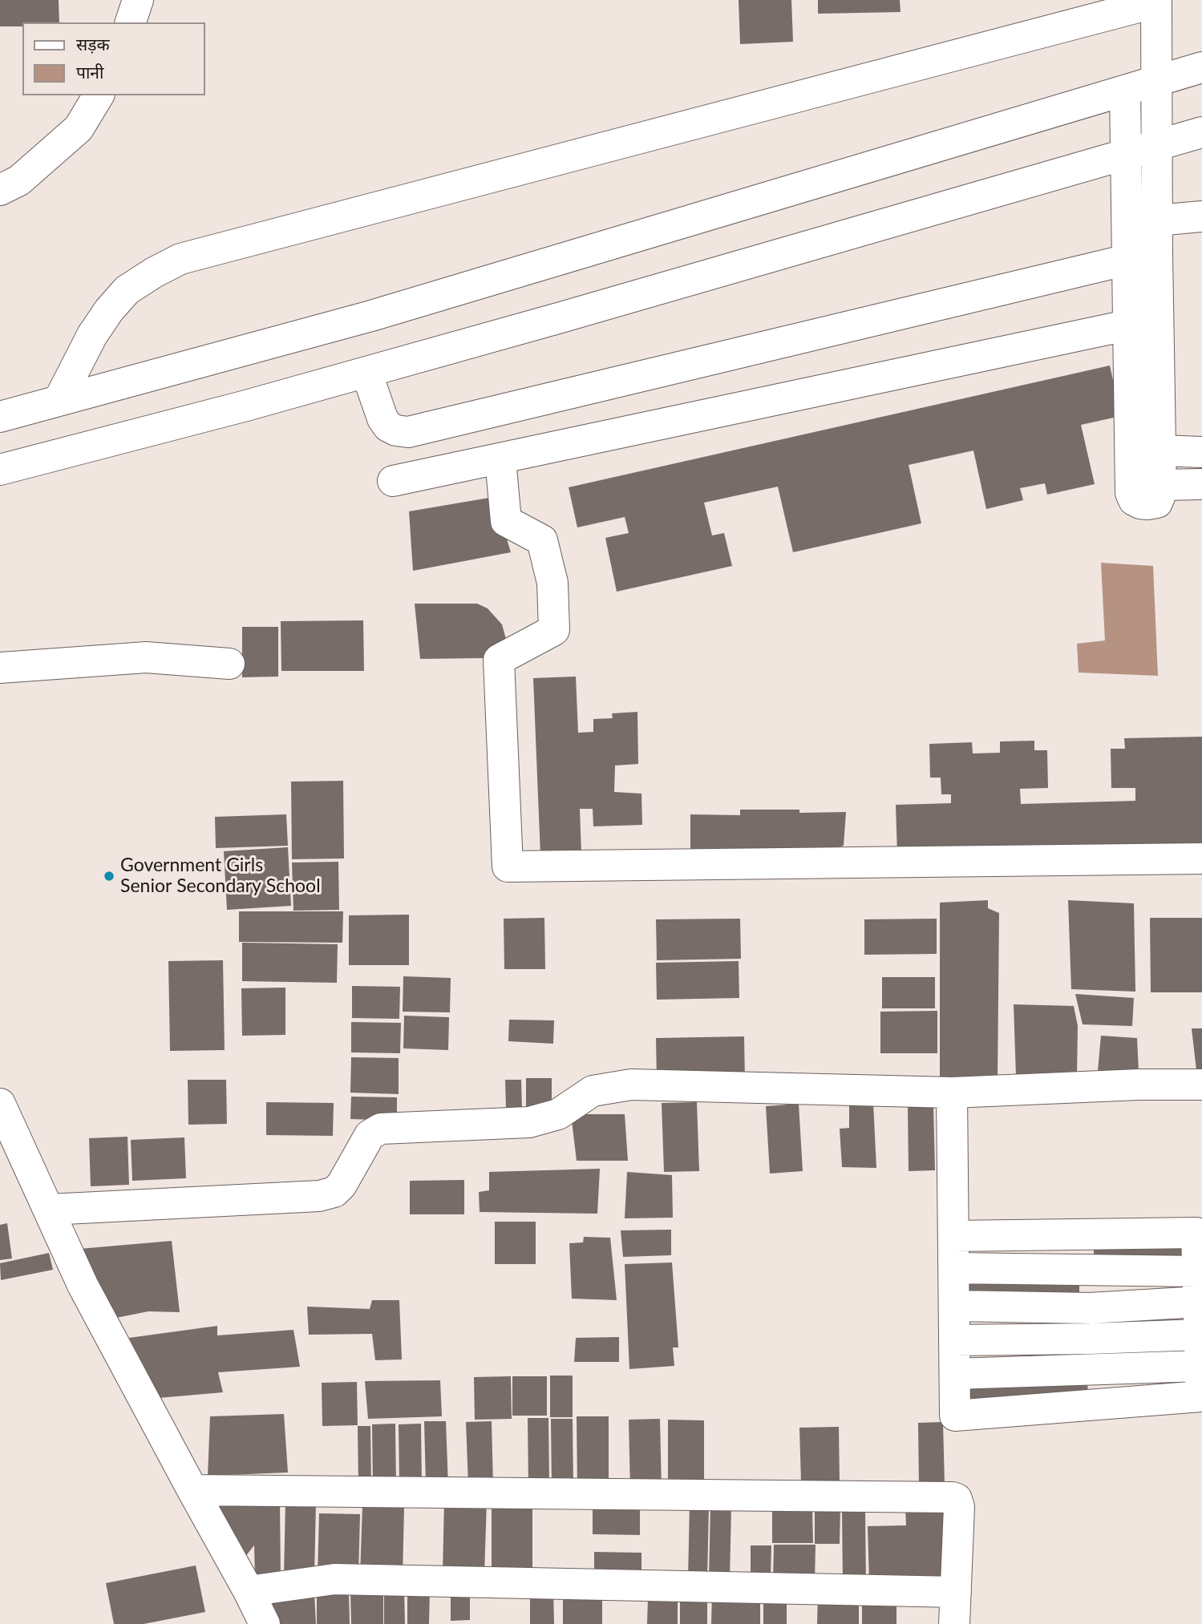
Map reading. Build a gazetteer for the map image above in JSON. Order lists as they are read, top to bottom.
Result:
{
  "places": ["Government Girls Senior Secondary School"],
  "legend": ["सड़क", "पानी"]
}
